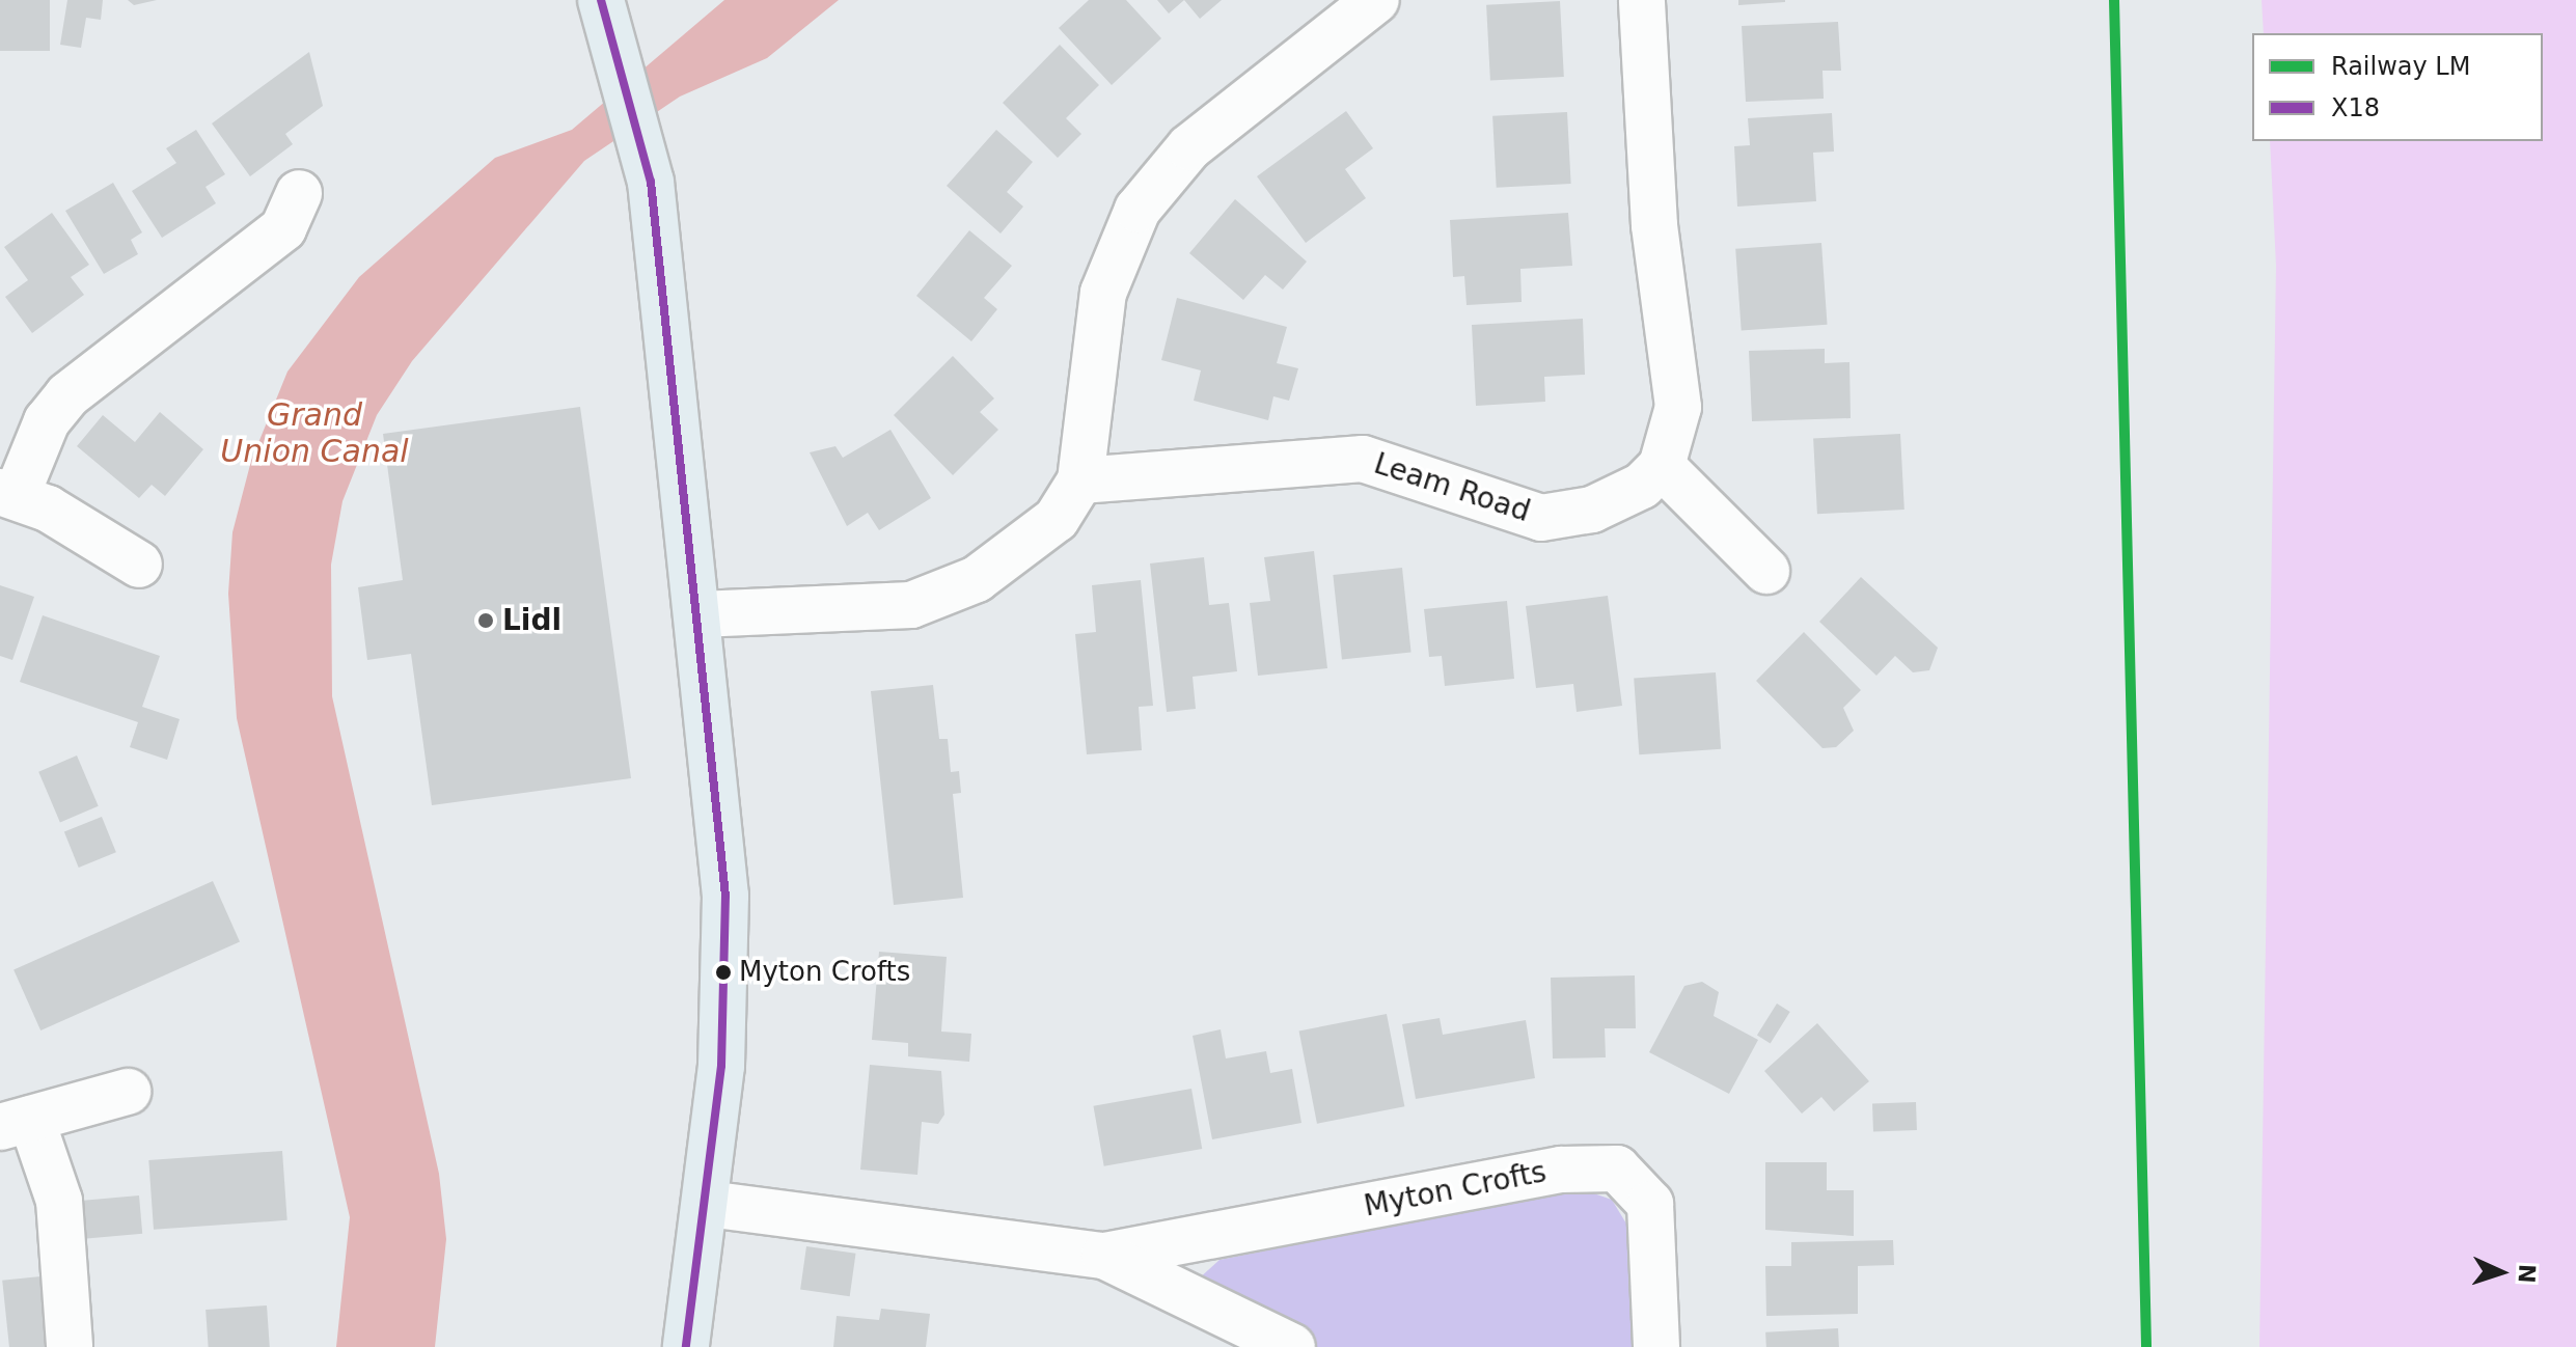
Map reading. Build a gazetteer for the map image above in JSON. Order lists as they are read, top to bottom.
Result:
{
  "streets": {
    "street": ["Leam Road", "Myton Crofts"]
  },
  "water": ["Grand Union Canal"],
  "places": ["Lidl", "Myton Crofts"],
  "lines": ["rail line LM", "transit line X18"],
  "legend": ["Railway LM", "X18"],
  "north": "right"
}
